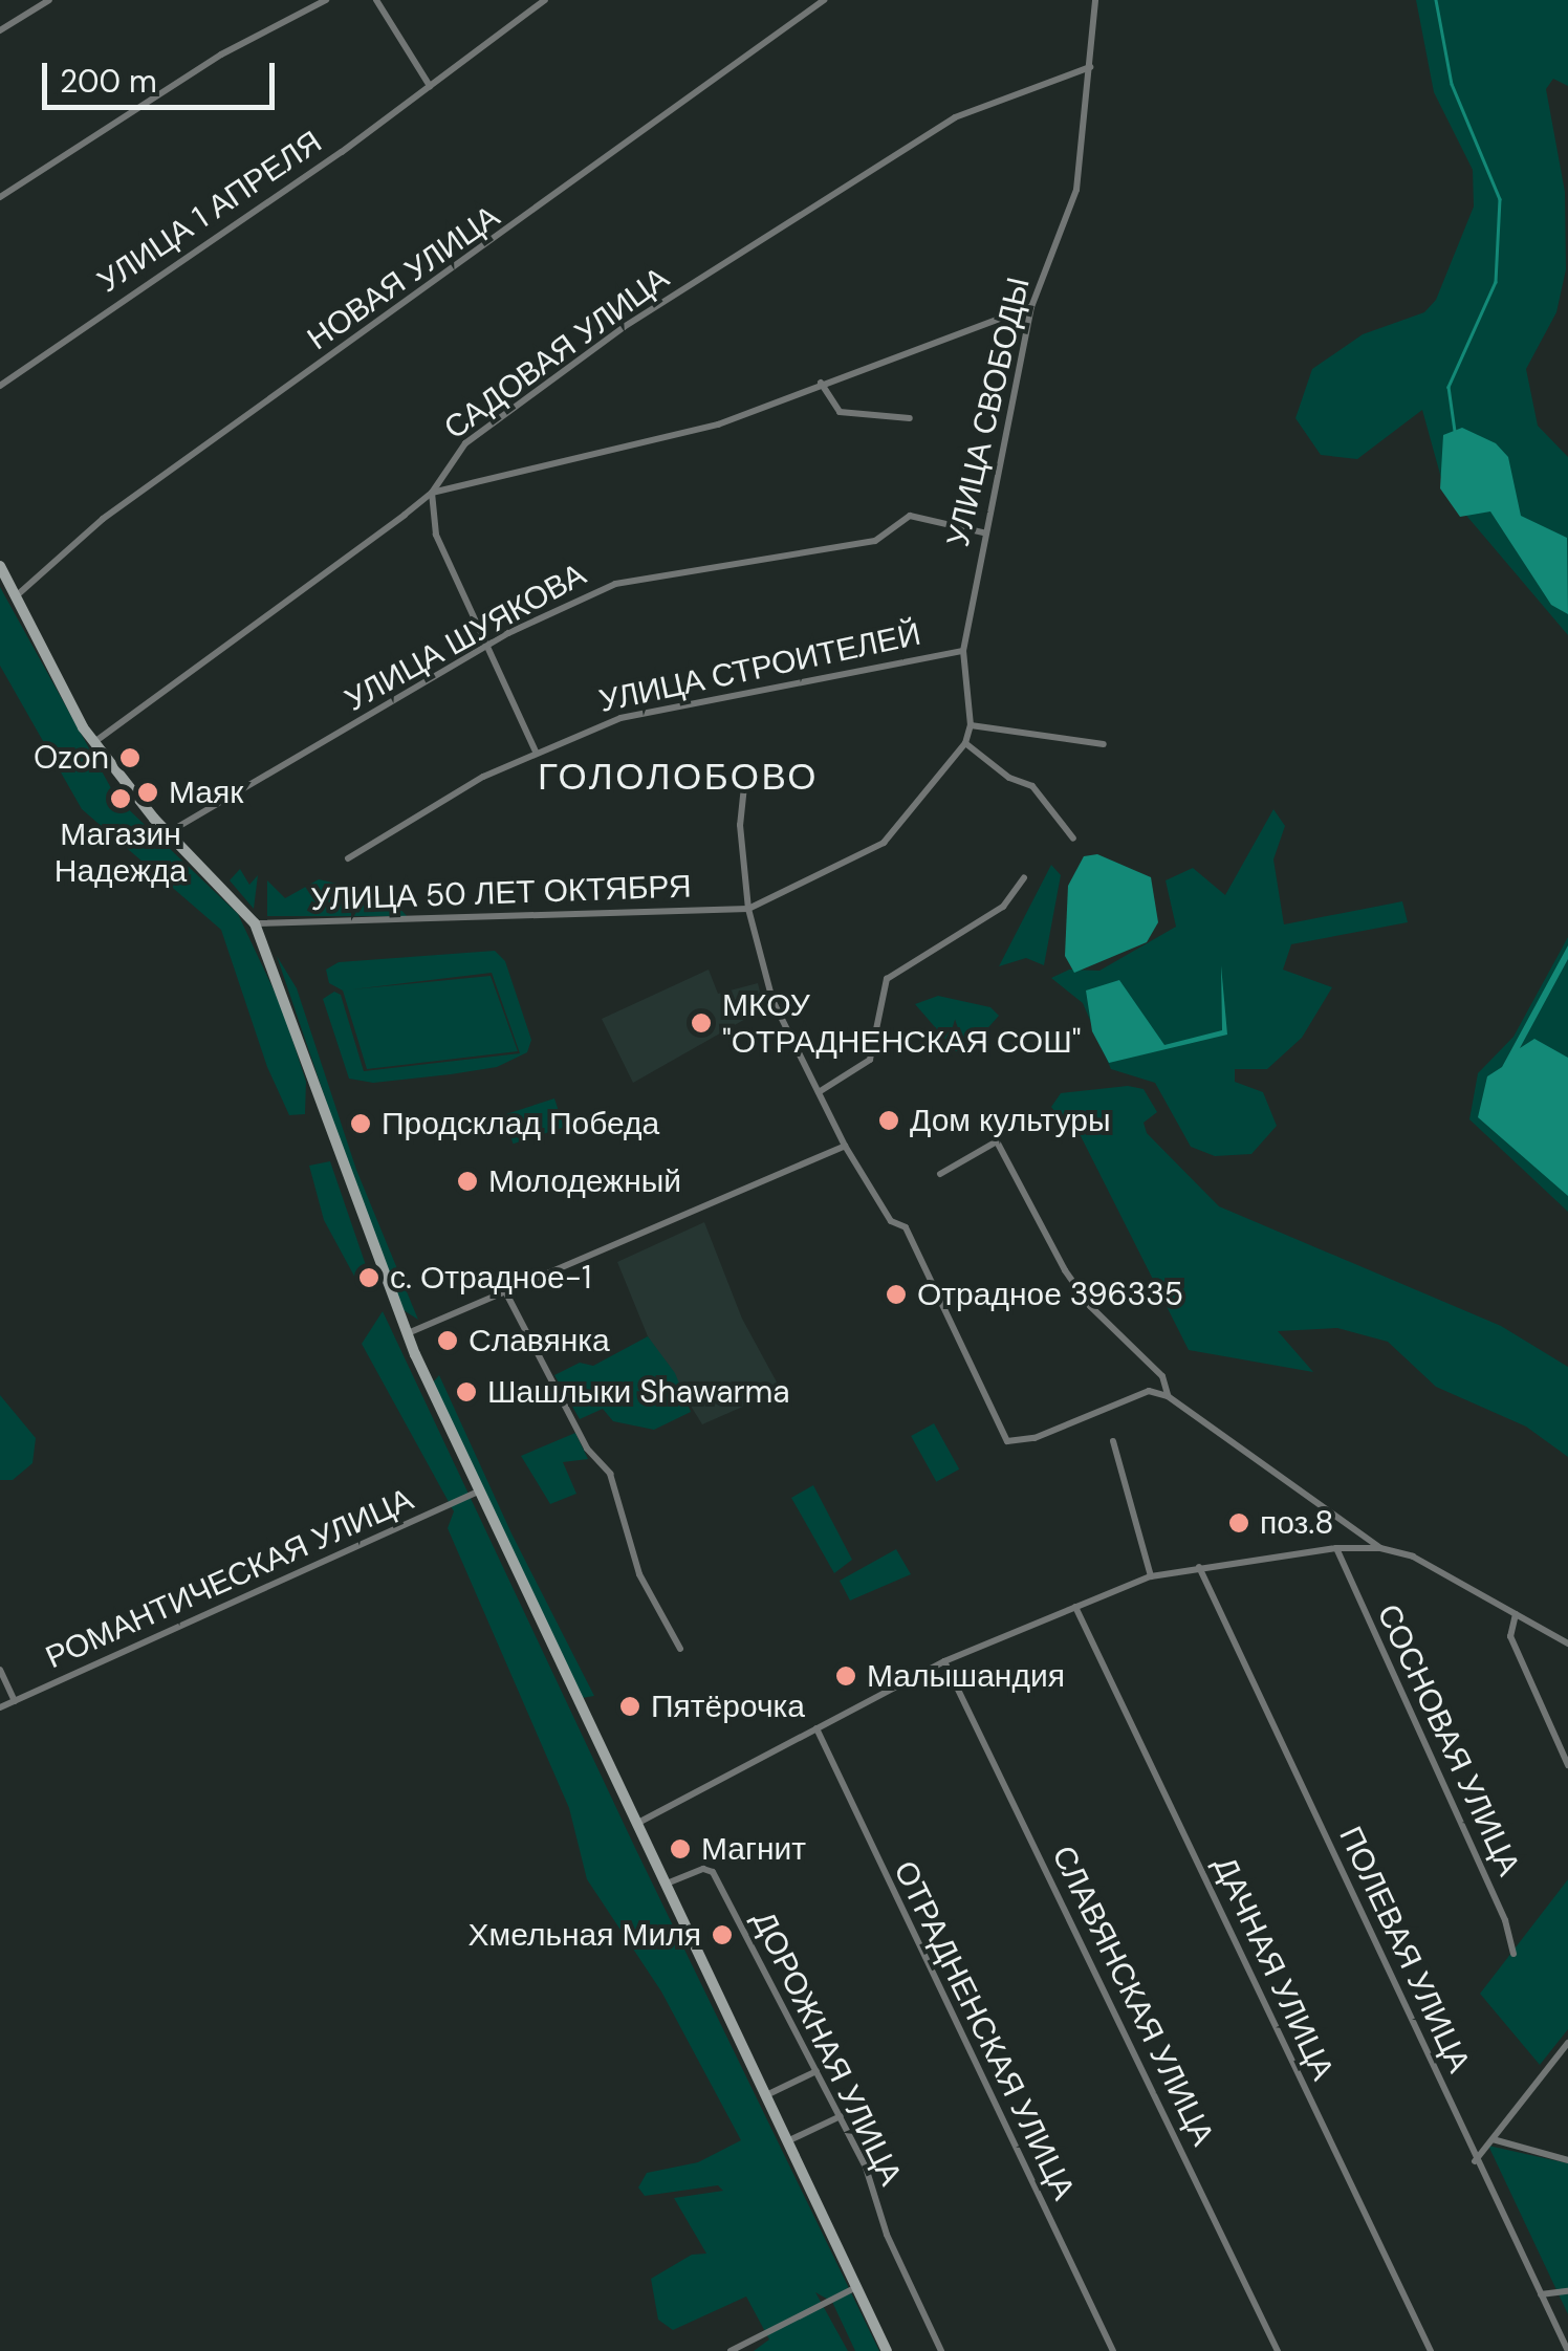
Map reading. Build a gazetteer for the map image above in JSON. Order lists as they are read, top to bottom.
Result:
{
  "streets": {
    "street": [
      "УЛИЦА 1 АПРЕЛЯ",
      "НОВАЯ УЛИЦА",
      "САДОВАЯ УЛИЦА",
      "УЛИЦА СВОБОДЫ",
      "УЛИЦА ШУЯКОВА",
      "УЛИЦА СТРОИТЕЛЕЙ",
      "УЛИЦА 50 ЛЕТ ОКТЯБРЯ",
      "РОМАНТИЧЕСКАЯ УЛИЦА",
      "СОСНОВАЯ УЛИЦА",
      "ПОЛЕВАЯ УЛИЦА",
      "ДАЧНАЯ УЛИЦА",
      "СЛАВЯНСКАЯ УЛИЦА",
      "ОТРАДНЕНСКАЯ УЛИЦА",
      "ДОРОЖНАЯ УЛИЦА"
    ]
  },
  "crossings": [
    ["САДОВАЯ УЛИЦА", "УЛИЦА СВОБОДЫ"],
    ["УЛИЦА СВОБОДЫ", "УЛИЦА ШУЯКОВА"],
    ["УЛИЦА СВОБОДЫ", "УЛИЦА СТРОИТЕЛЕЙ"],
    ["УЛИЦА СВОБОДЫ", "УЛИЦА 50 ЛЕТ ОКТЯБРЯ"],
    ["УЛИЦА СТРОИТЕЛЕЙ", "УЛИЦА 50 ЛЕТ ОКТЯБРЯ"]
  ],
  "districts": ["ГОЛОЛОБОВО"],
  "places": [
    "Ozon",
    "Маяк",
    "Магазин Надежда",
    "МКОУ \"ОТРАДНЕНСКАЯ СОШ\"",
    "Дом культуры",
    "Продсклад Победа",
    "Молодежный",
    "с. Отрадное-1",
    "Отрадное 396335",
    "Славянка",
    "Шашлыки Shawarma",
    "поз.8",
    "Малышандия",
    "Пятёрочка",
    "Магнит",
    "Хмельная Миля"
  ],
  "scale_bar": "200 m"
}
